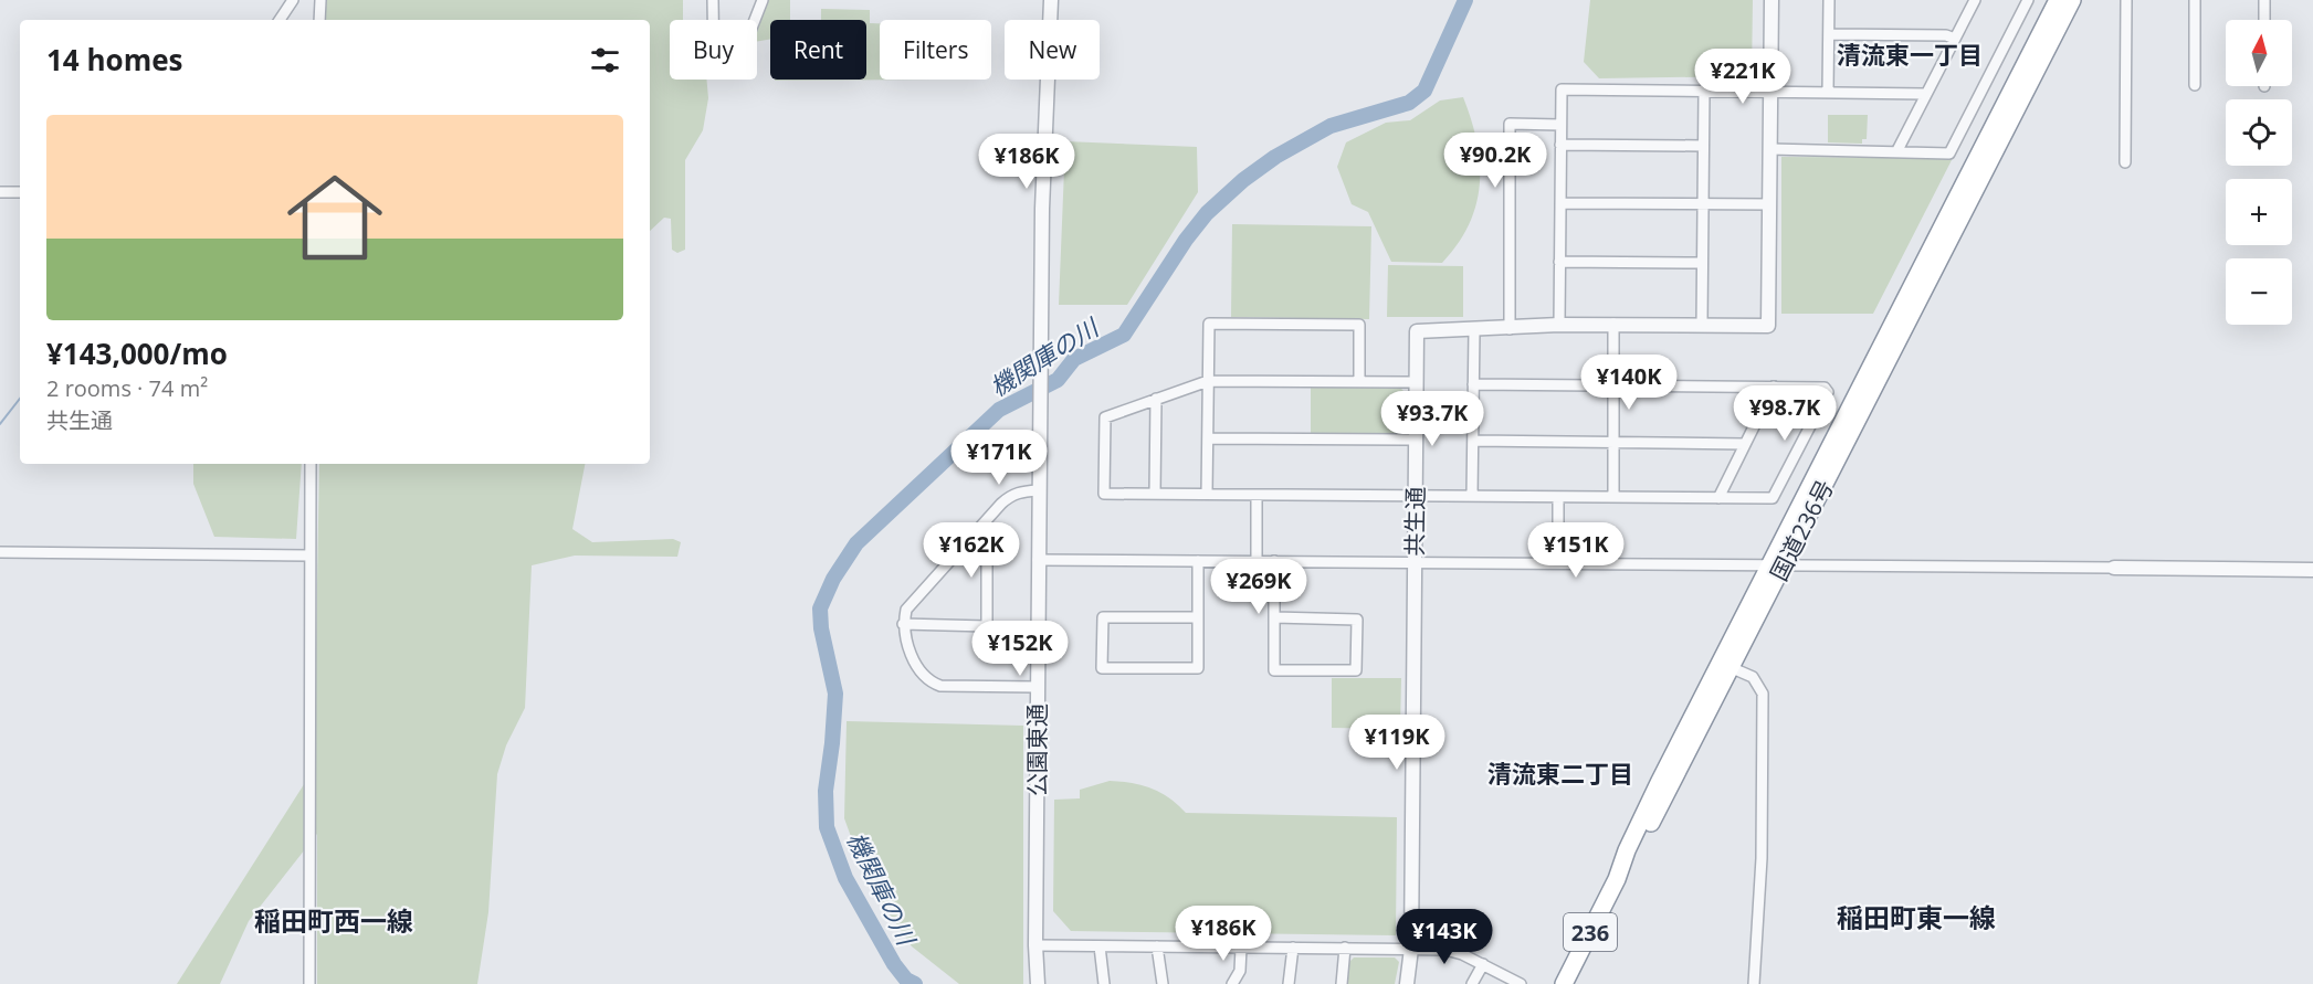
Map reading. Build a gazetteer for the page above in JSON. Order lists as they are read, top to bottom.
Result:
{
  "streets": {
    "highway": ["国道236号", "236"],
    "street": ["共生通", "公園東通"]
  },
  "districts": [
    "清流東一丁目",
    "清流東二丁目",
    "稲田町東一線",
    "稲田町西一線"
  ],
  "water": ["機関庫の川"],
  "north": "top",
  "page": {
    "map_buttons": ["+", "−"],
    "chip": [
      "Buy",
      "Rent",
      "Filters",
      "New"
    ],
    "heading": "14 homes",
    "price": [
      "¥221K",
      "¥90.2K",
      "¥186K",
      "¥140K",
      "¥98.7K",
      "¥93.7K",
      "¥171K",
      "¥162K",
      "¥151K",
      "¥269K",
      "¥152K",
      "¥119K",
      "¥186K",
      "¥143K"
    ],
    "list": [
      {
        "name": "¥143,000/mo",
        "note": "2 rooms · 74 m² · 共生通"
      }
    ]
  }
}
